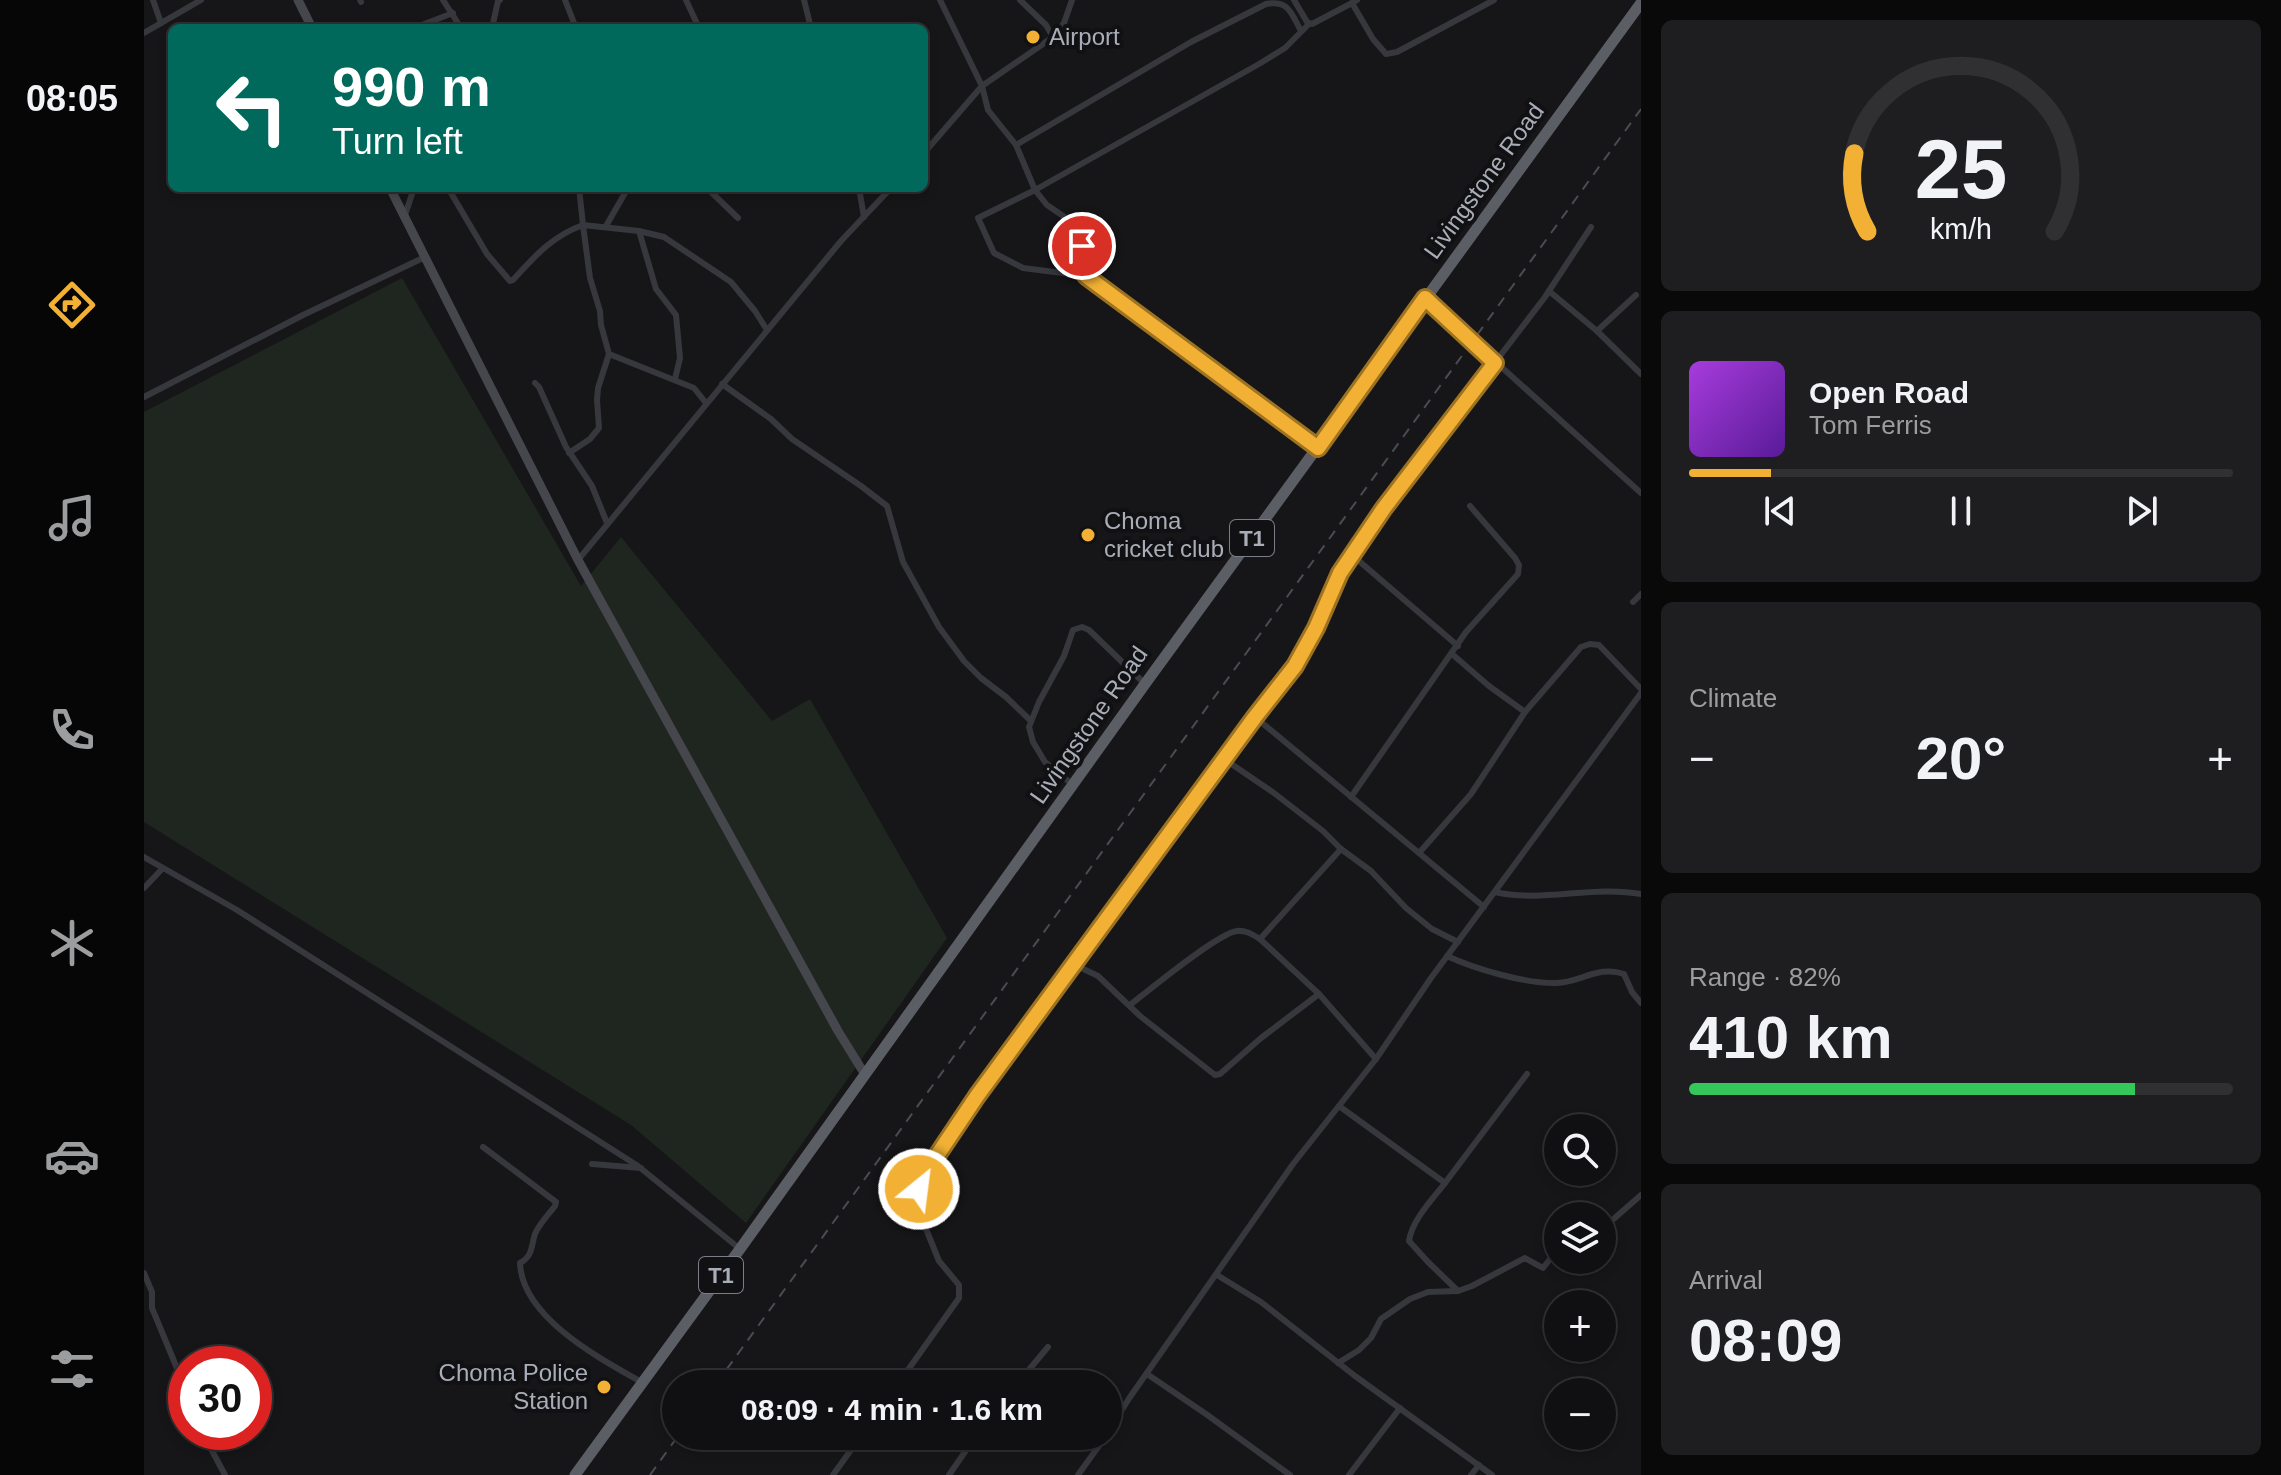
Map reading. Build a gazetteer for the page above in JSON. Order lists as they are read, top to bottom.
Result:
{
  "streets": {
    "highway": ["Livingstone Road", "T1"]
  },
  "places": ["Airport", "Choma cricket club", "Choma Police Station"],
  "page": {
    "tabs": "08:05",
    "turn": ["990 m", "Turn left"],
    "song": ["Open Road", "Tom Ferris"],
    "tile": [
      "Climate",
      ["Range · 82%", "410 km"],
      ["Arrival", "08:09"]
    ],
    "heat": ["−", "20°", "+"],
    "map_buttons": ["+", "−"],
    "limit": "30",
    "trip": "08:09 · 4 min · 1.6 km",
    "gauge": ["25", "km/h"]
  }
}
